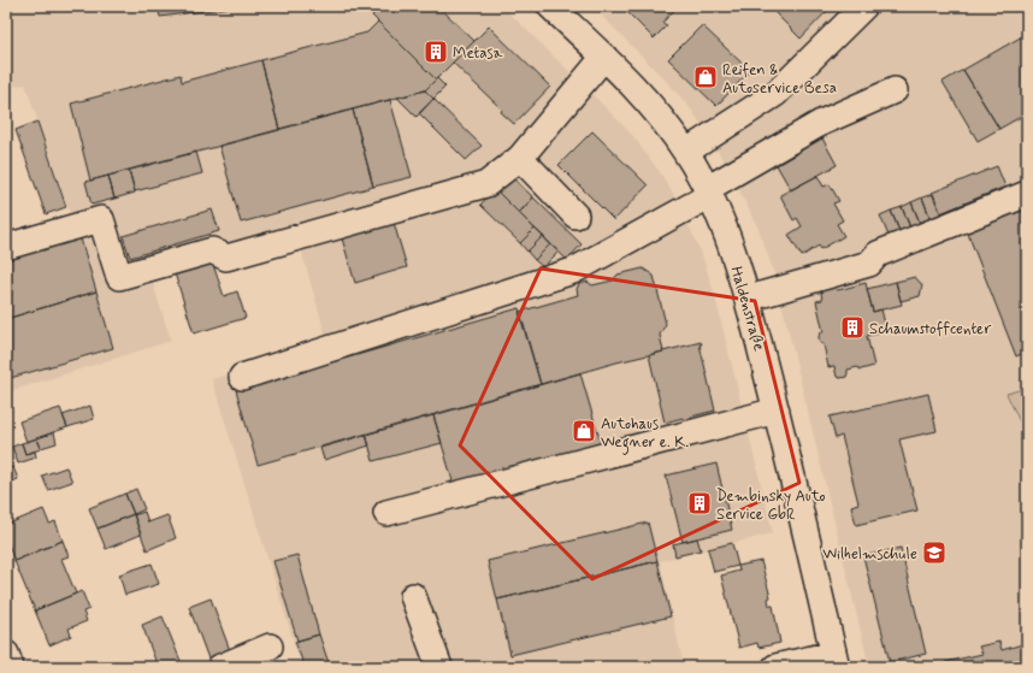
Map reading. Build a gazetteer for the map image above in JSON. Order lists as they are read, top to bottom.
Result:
{
  "streets": {
    "street": ["Haldenstraße"]
  },
  "places": {
    "building": ["Metasa", "Schaumstoffcenter", "Dembinsky Auto Service GbR"],
    "shop": ["Reifen & Autoservice Besa", "Autohaus Wegner e. K."],
    "school or university": ["Wilhelmschule"]
  }
}
